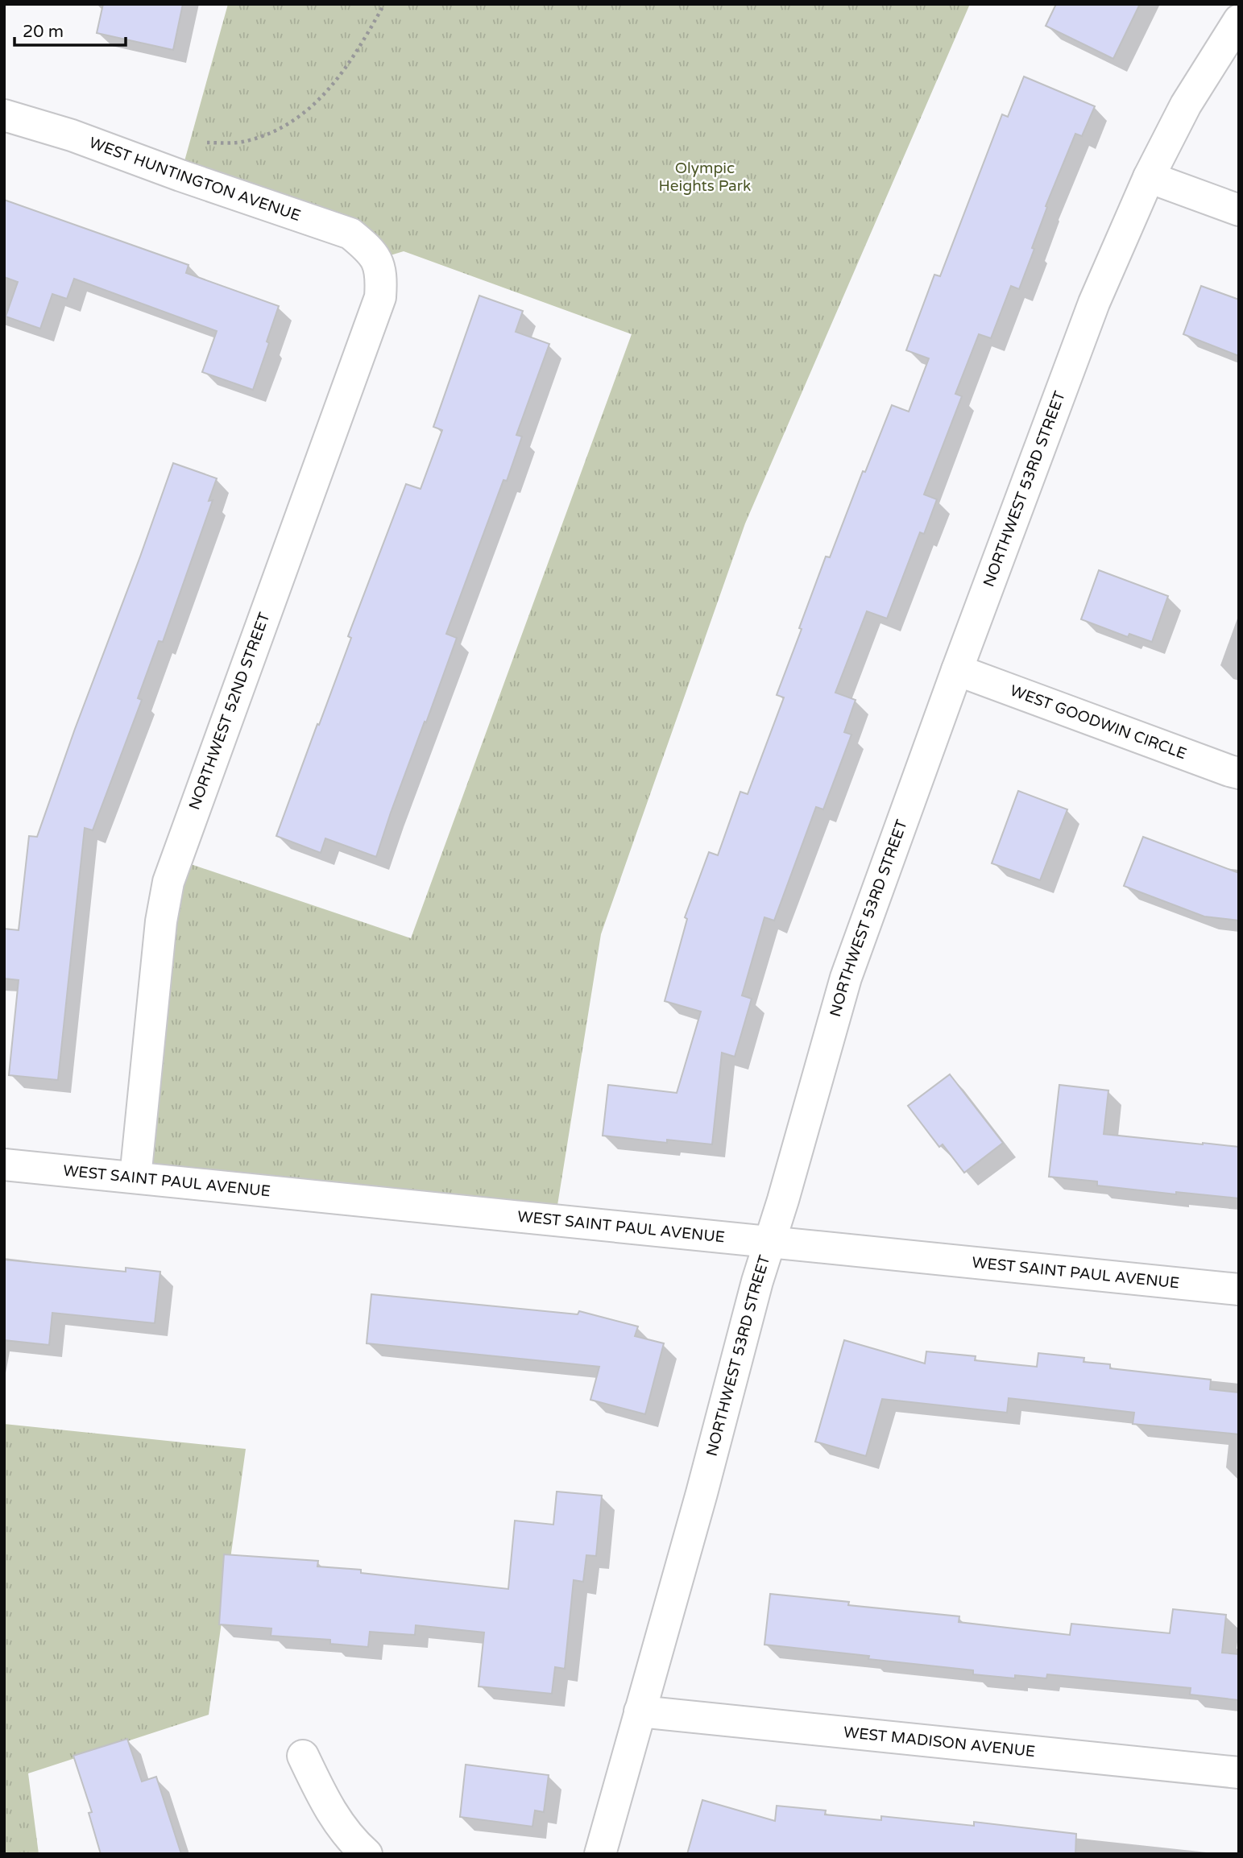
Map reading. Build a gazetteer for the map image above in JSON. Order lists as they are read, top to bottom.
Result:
{
  "streets": {
    "street": [
      "WEST HUNTINGTON AVENUE",
      "NORTHWEST 53RD STREET",
      "NORTHWEST 52ND STREET",
      "WEST GOODWIN CIRCLE",
      "WEST SAINT PAUL AVENUE",
      "WEST MADISON AVENUE"
    ]
  },
  "crossings": [
    ["WEST HUNTINGTON AVENUE", "NORTHWEST 52ND STREET"],
    ["NORTHWEST 53RD STREET", "WEST GOODWIN CIRCLE"],
    ["NORTHWEST 53RD STREET", "WEST SAINT PAUL AVENUE"],
    ["NORTHWEST 53RD STREET", "WEST MADISON AVENUE"],
    ["NORTHWEST 52ND STREET", "WEST SAINT PAUL AVENUE"]
  ],
  "parks": ["Olympic Heights Park"],
  "scale_bar": "20 m"
}
